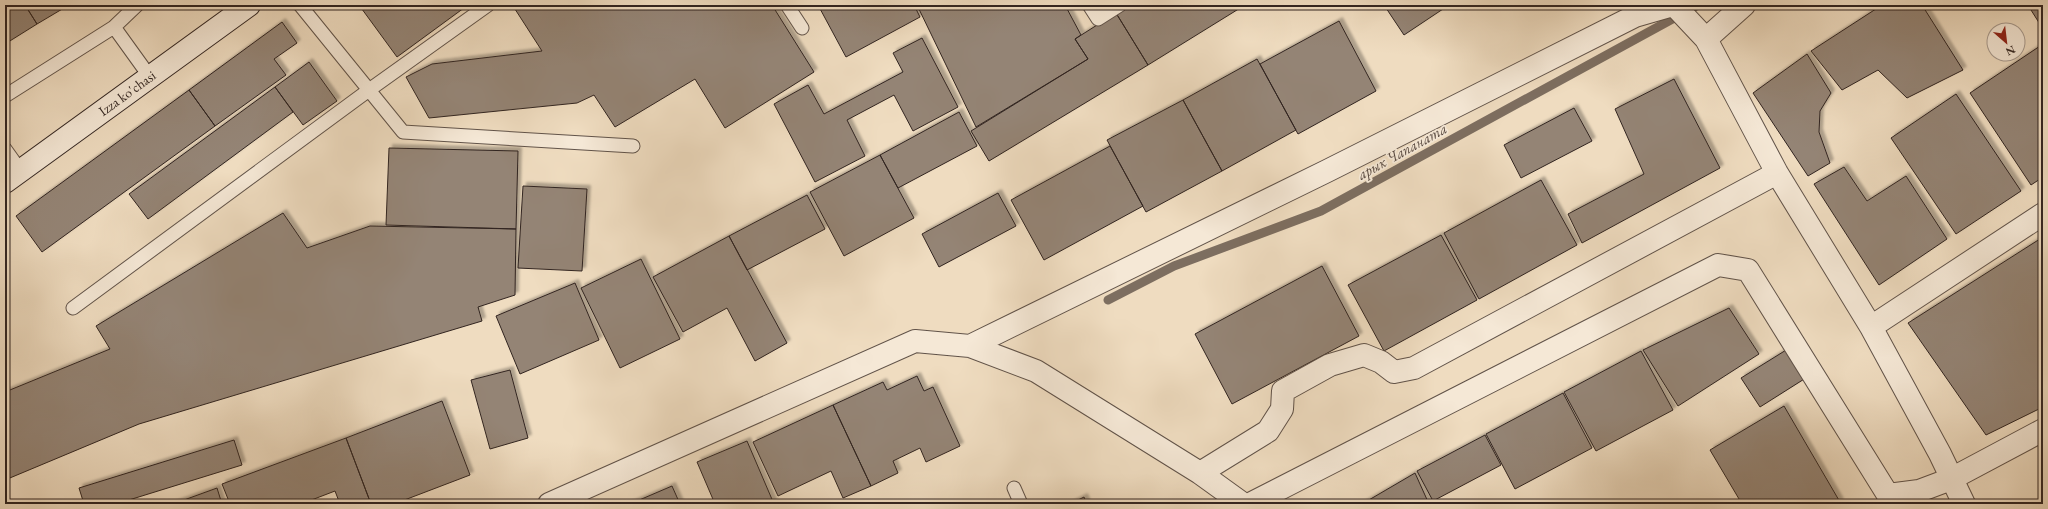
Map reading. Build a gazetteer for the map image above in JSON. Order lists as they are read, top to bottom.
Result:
{
  "streets": {
    "street": ["Izza ko'chasi"]
  },
  "water": ["арык Чапаната"],
  "north": "bottom right"
}
